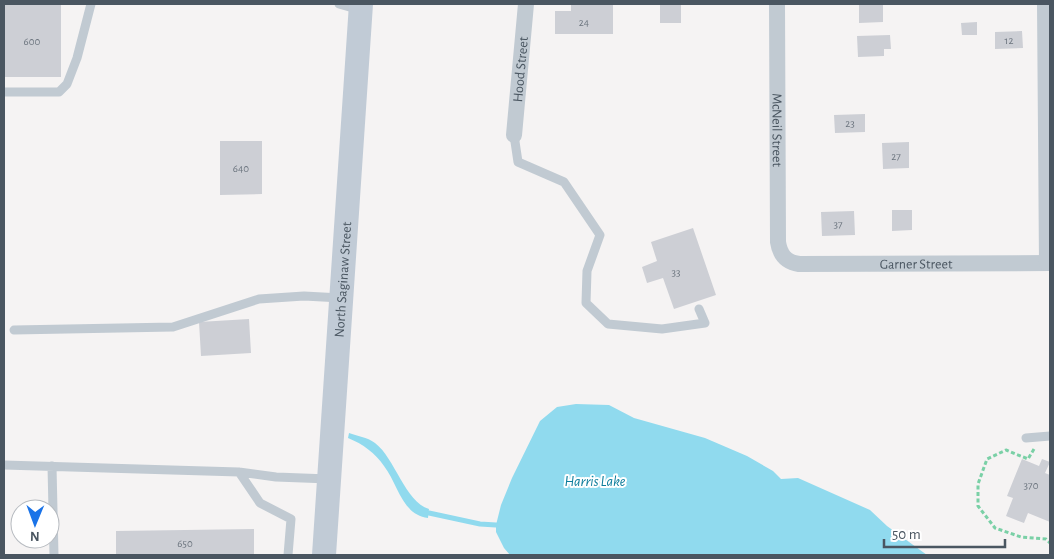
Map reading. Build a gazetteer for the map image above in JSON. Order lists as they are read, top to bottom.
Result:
{
  "streets": {
    "street": [
      "Hood Street",
      "McNeil Street",
      "Garner Street",
      "North Saginaw Street"
    ]
  },
  "crossings": [
    ["McNeil Street", "Garner Street"]
  ],
  "water": ["Harris Lake"],
  "house_numbers": [
    "24",
    "12",
    "600",
    "23",
    "27",
    "640",
    "37",
    "33",
    "370",
    "650"
  ],
  "scale_bar": "50 m",
  "north": "bottom"
}
